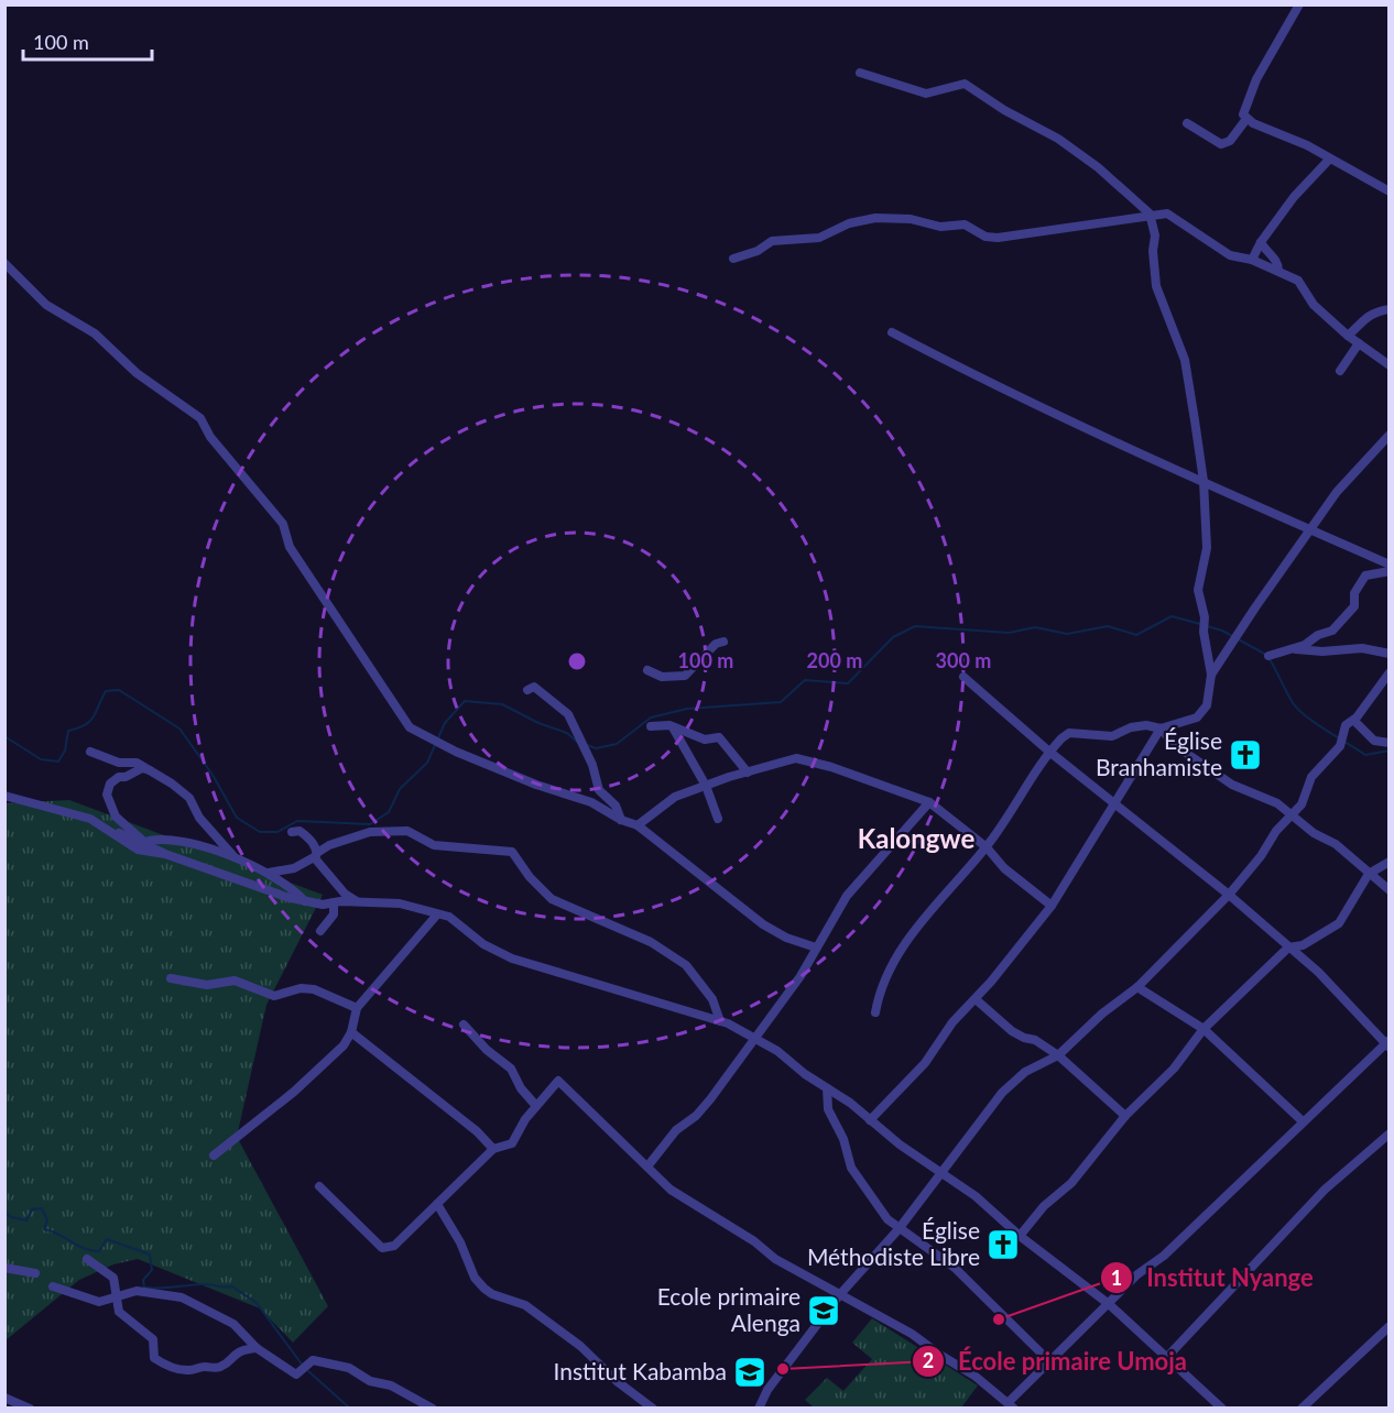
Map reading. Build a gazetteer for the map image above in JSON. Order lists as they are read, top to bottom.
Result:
{
  "districts": ["Kalongwe"],
  "places": {
    "church": ["Église Branhamiste", "Église Méthodiste Libre"],
    "school or university": ["Ecole primaire Alenga", "Institut Kabamba"],
    "other": ["Institut Nyange", "École primaire Umoja"]
  },
  "scale_bar": "100 m",
  "rings": ["100 m", "200 m", "300 m"]
}
